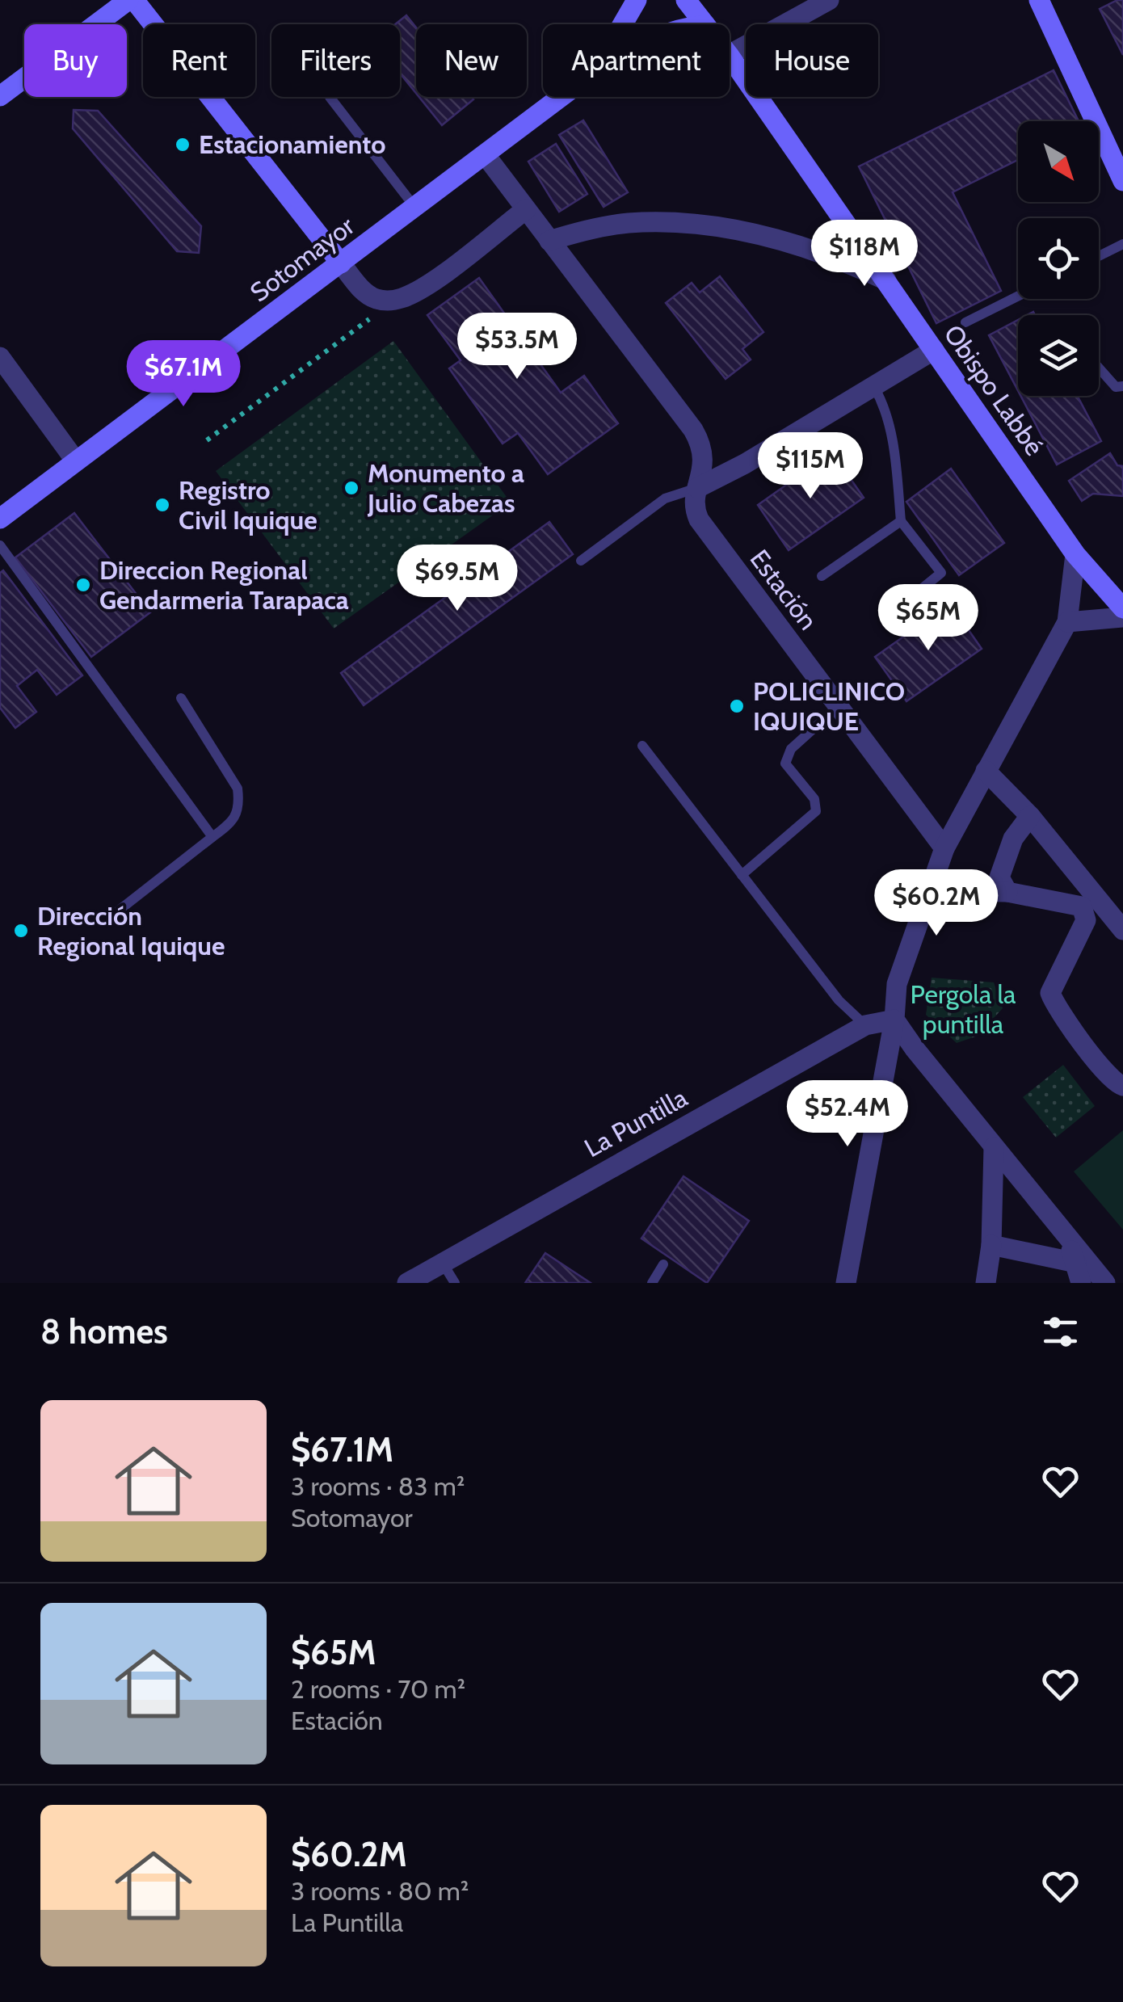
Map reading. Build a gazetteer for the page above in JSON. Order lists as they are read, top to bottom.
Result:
{
  "streets": {
    "street": [
      "Sotomayor",
      "Obispo Labbé",
      "Estación",
      "La Puntilla"
    ]
  },
  "crossings": [
    ["Sotomayor", "Estación"]
  ],
  "parks": ["Pergola la puntilla"],
  "places": [
    "Estacionamiento",
    "Monumento a Julio Cabezas",
    "Registro Civil Iquique",
    "Direccion Regional Gendarmeria Tarapaca",
    "POLICLINICO IQUIQUE",
    "Dirección Regional Iquique"
  ],
  "north": "bottom right",
  "page": {
    "chip": [
      "Buy",
      "Rent",
      "Filters",
      "New",
      "Apartment",
      "House"
    ],
    "price": [
      "$118M",
      "$53.5M",
      "$67.1M",
      "$115M",
      "$69.5M",
      "$65M",
      "$60.2M",
      "$52.4M"
    ],
    "heading": "8 homes",
    "list": [
      {
        "name": "$67.1M",
        "note": "3 rooms · 83 m² · Sotomayor"
      },
      {
        "name": "$65M",
        "note": "2 rooms · 70 m² · Estación"
      },
      {
        "name": "$60.2M",
        "note": "3 rooms · 80 m² · La Puntilla"
      }
    ]
  }
}
